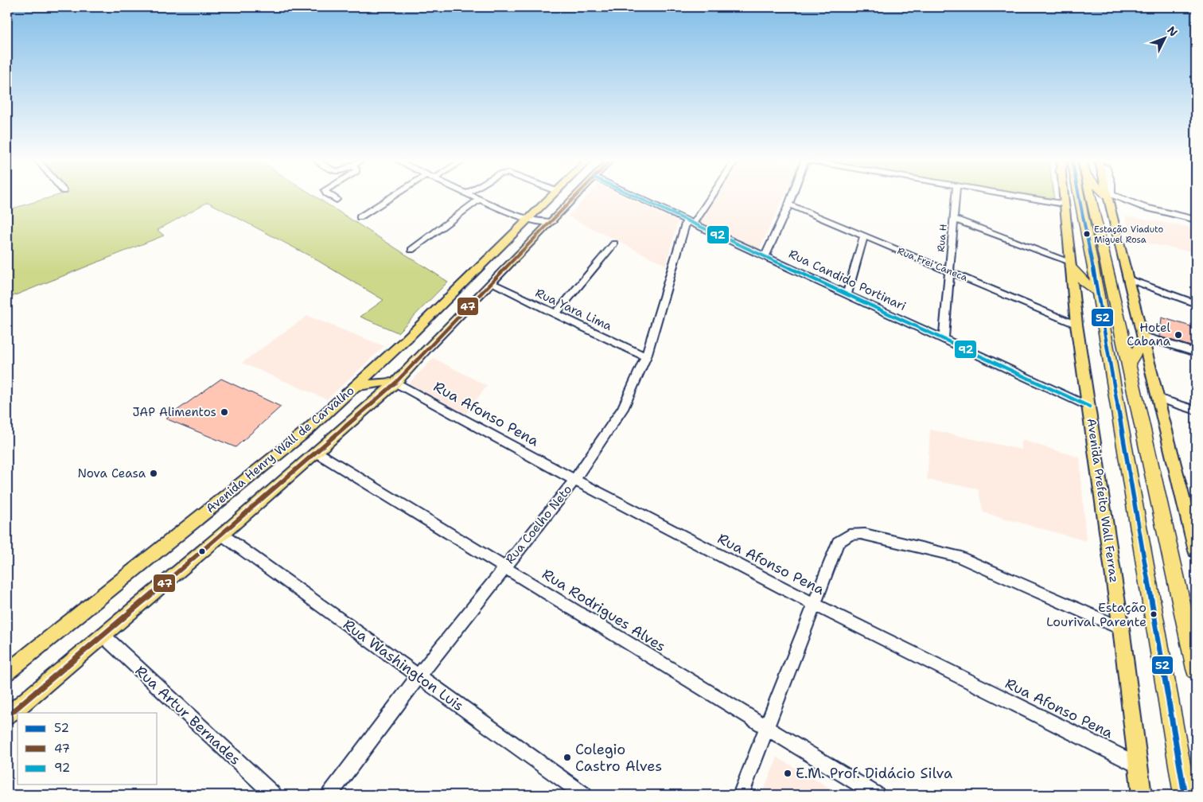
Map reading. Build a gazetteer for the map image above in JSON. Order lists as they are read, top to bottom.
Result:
{
  "streets": {
    "main road": ["Avenida Henry Wall de Carvalho", "Avenida Prefeito Wall Ferraz"],
    "street": [
      "Rua H",
      "Rua Frei Caneca",
      "Rua Candido Portinari",
      "Rua Yara Lima",
      "Rua Afonso Pena",
      "Rua Coelho Neto",
      "Rua Rodrigues Alves",
      "Rua Washington Luis",
      "Rua Artur Bernades"
    ]
  },
  "crossings": [
    ["Rua H", "Rua Frei Caneca"],
    ["Rua H", "Rua Candido Portinari"],
    ["Rua Frei Caneca", "Avenida Prefeito Wall Ferraz"],
    ["Rua Candido Portinari", "Avenida Prefeito Wall Ferraz"],
    ["Rua Candido Portinari", "Rua Coelho Neto"],
    ["Rua Yara Lima", "Avenida Henry Wall de Carvalho"],
    ["Rua Yara Lima", "Rua Coelho Neto"],
    ["Rua Afonso Pena", "Avenida Henry Wall de Carvalho"],
    ["Rua Afonso Pena", "Avenida Prefeito Wall Ferraz"],
    ["Rua Afonso Pena", "Rua Coelho Neto"],
    ["Avenida Henry Wall de Carvalho", "Rua Rodrigues Alves"],
    ["Avenida Henry Wall de Carvalho", "Rua Washington Luis"],
    ["Avenida Henry Wall de Carvalho", "Rua Artur Bernades"],
    ["Rua Coelho Neto", "Rua Rodrigues Alves"],
    ["Rua Coelho Neto", "Rua Washington Luis"]
  ],
  "places": [
    "Estação Viaduto Miguel Rosa",
    "Hotel Cabana",
    "JAP Alimentos",
    "Nova Ceasa",
    "Estação Lourival Parente",
    "Colegio Castro Alves",
    "E.M. Prof. Didácio Silva"
  ],
  "lines": ["transit line 52", "transit line 47", "transit line 92"],
  "legend": ["52", "47", "92"],
  "north": "top right"
}
